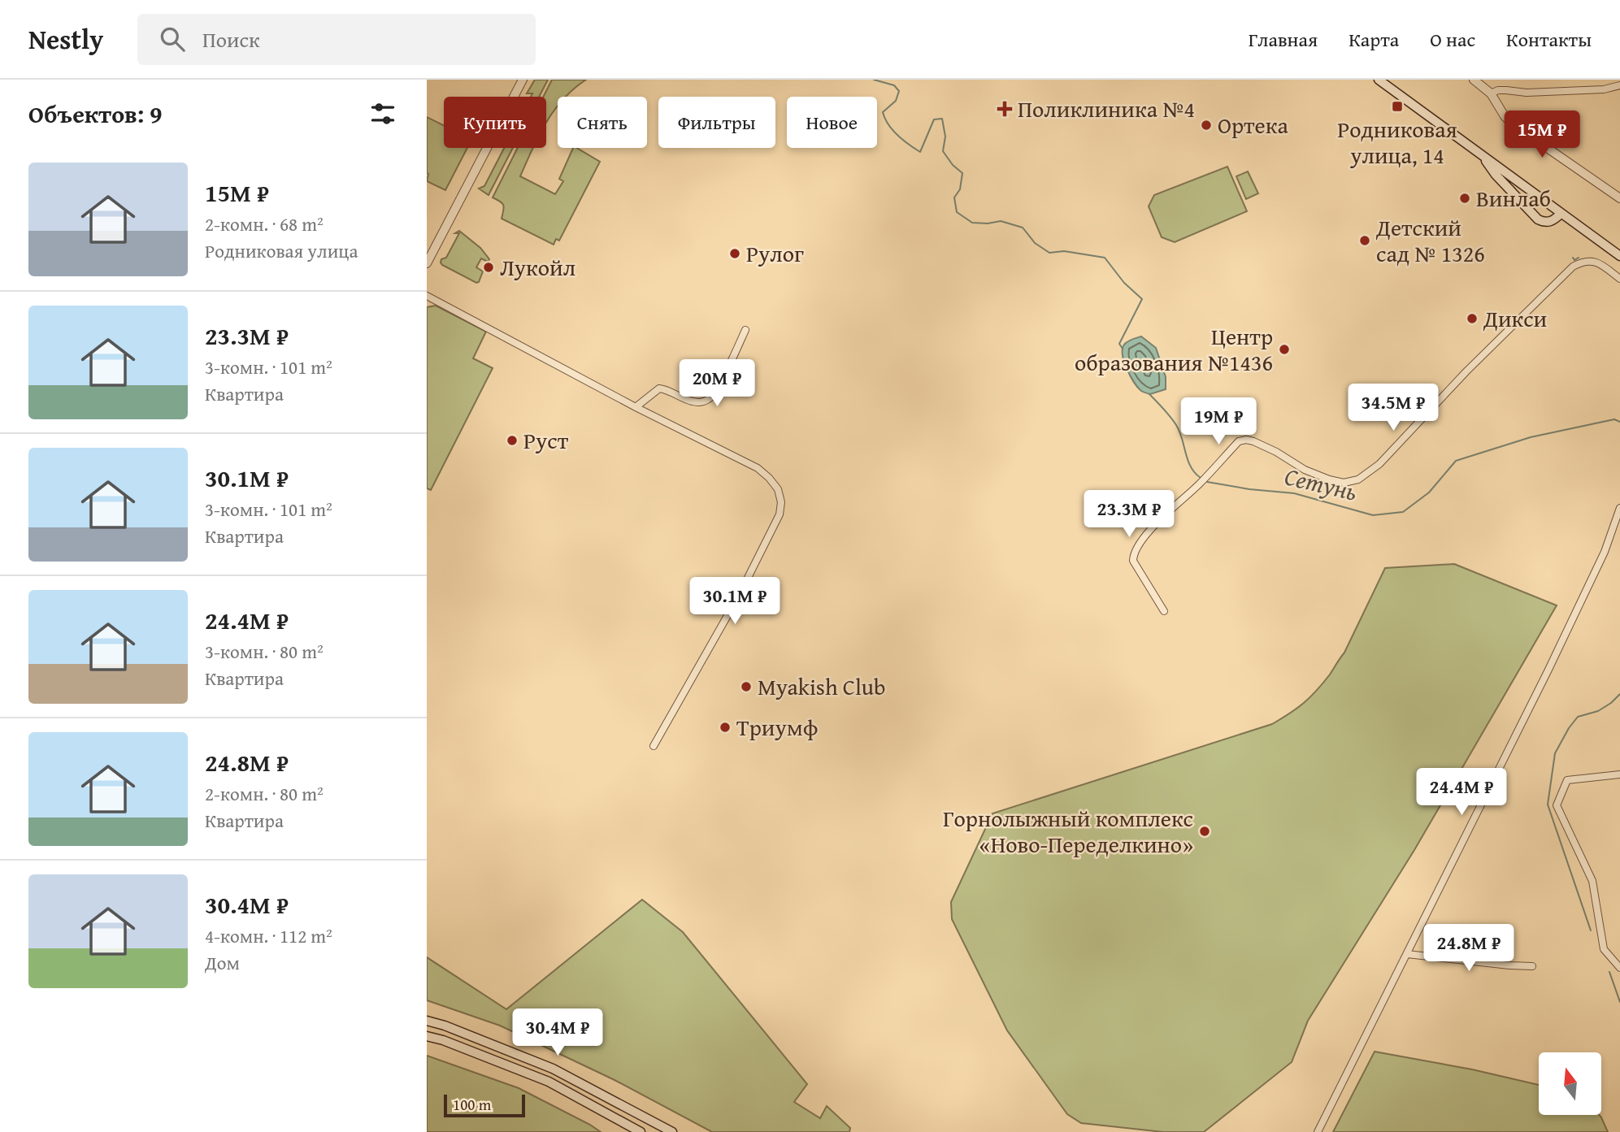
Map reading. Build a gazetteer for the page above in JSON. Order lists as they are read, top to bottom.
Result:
{
  "water": ["Сетунь"],
  "places": {
    "transit": ["Родниковая улица, 14"],
    "health": ["Поликлиника №4"],
    "other": [
      "Ортека",
      "Винлаб",
      "Детский сад № 1326",
      "Рулог",
      "Лукойл",
      "Дикси",
      "Центр образования №1436",
      "Руст",
      "Myakish Club",
      "Триумф",
      "Горнолыжный комплекс «Ново-Переделкино»"
    ]
  },
  "scale_bar": "100 m",
  "north": "top",
  "page": {
    "header": "Nestly",
    "search": "Поиск",
    "nav": [
      "Главная",
      "Карта",
      "О нас",
      "Контакты"
    ],
    "heading": "Объектов: 9",
    "chip": [
      "Купить",
      "Снять",
      "Фильтры",
      "Новое"
    ],
    "price": [
      "15M ₽",
      "20M ₽",
      "34.5M ₽",
      "19M ₽",
      "23.3M ₽",
      "30.1M ₽",
      "24.4M ₽",
      "24.8M ₽",
      "30.4M ₽"
    ],
    "list": [
      {
        "name": "15M ₽",
        "note": "2-комн. · 68 m² · Родниковая улица"
      },
      {
        "name": "23.3M ₽",
        "note": "3-комн. · 101 m² · Квартира"
      },
      {
        "name": "30.1M ₽",
        "note": "3-комн. · 101 m² · Квартира"
      },
      {
        "name": "24.4M ₽",
        "note": "3-комн. · 80 m² · Квартира"
      },
      {
        "name": "24.8M ₽",
        "note": "2-комн. · 80 m² · Квартира"
      },
      {
        "name": "30.4M ₽",
        "note": "4-комн. · 112 m² · Дом"
      }
    ],
    "scale": "100 m"
  }
}
